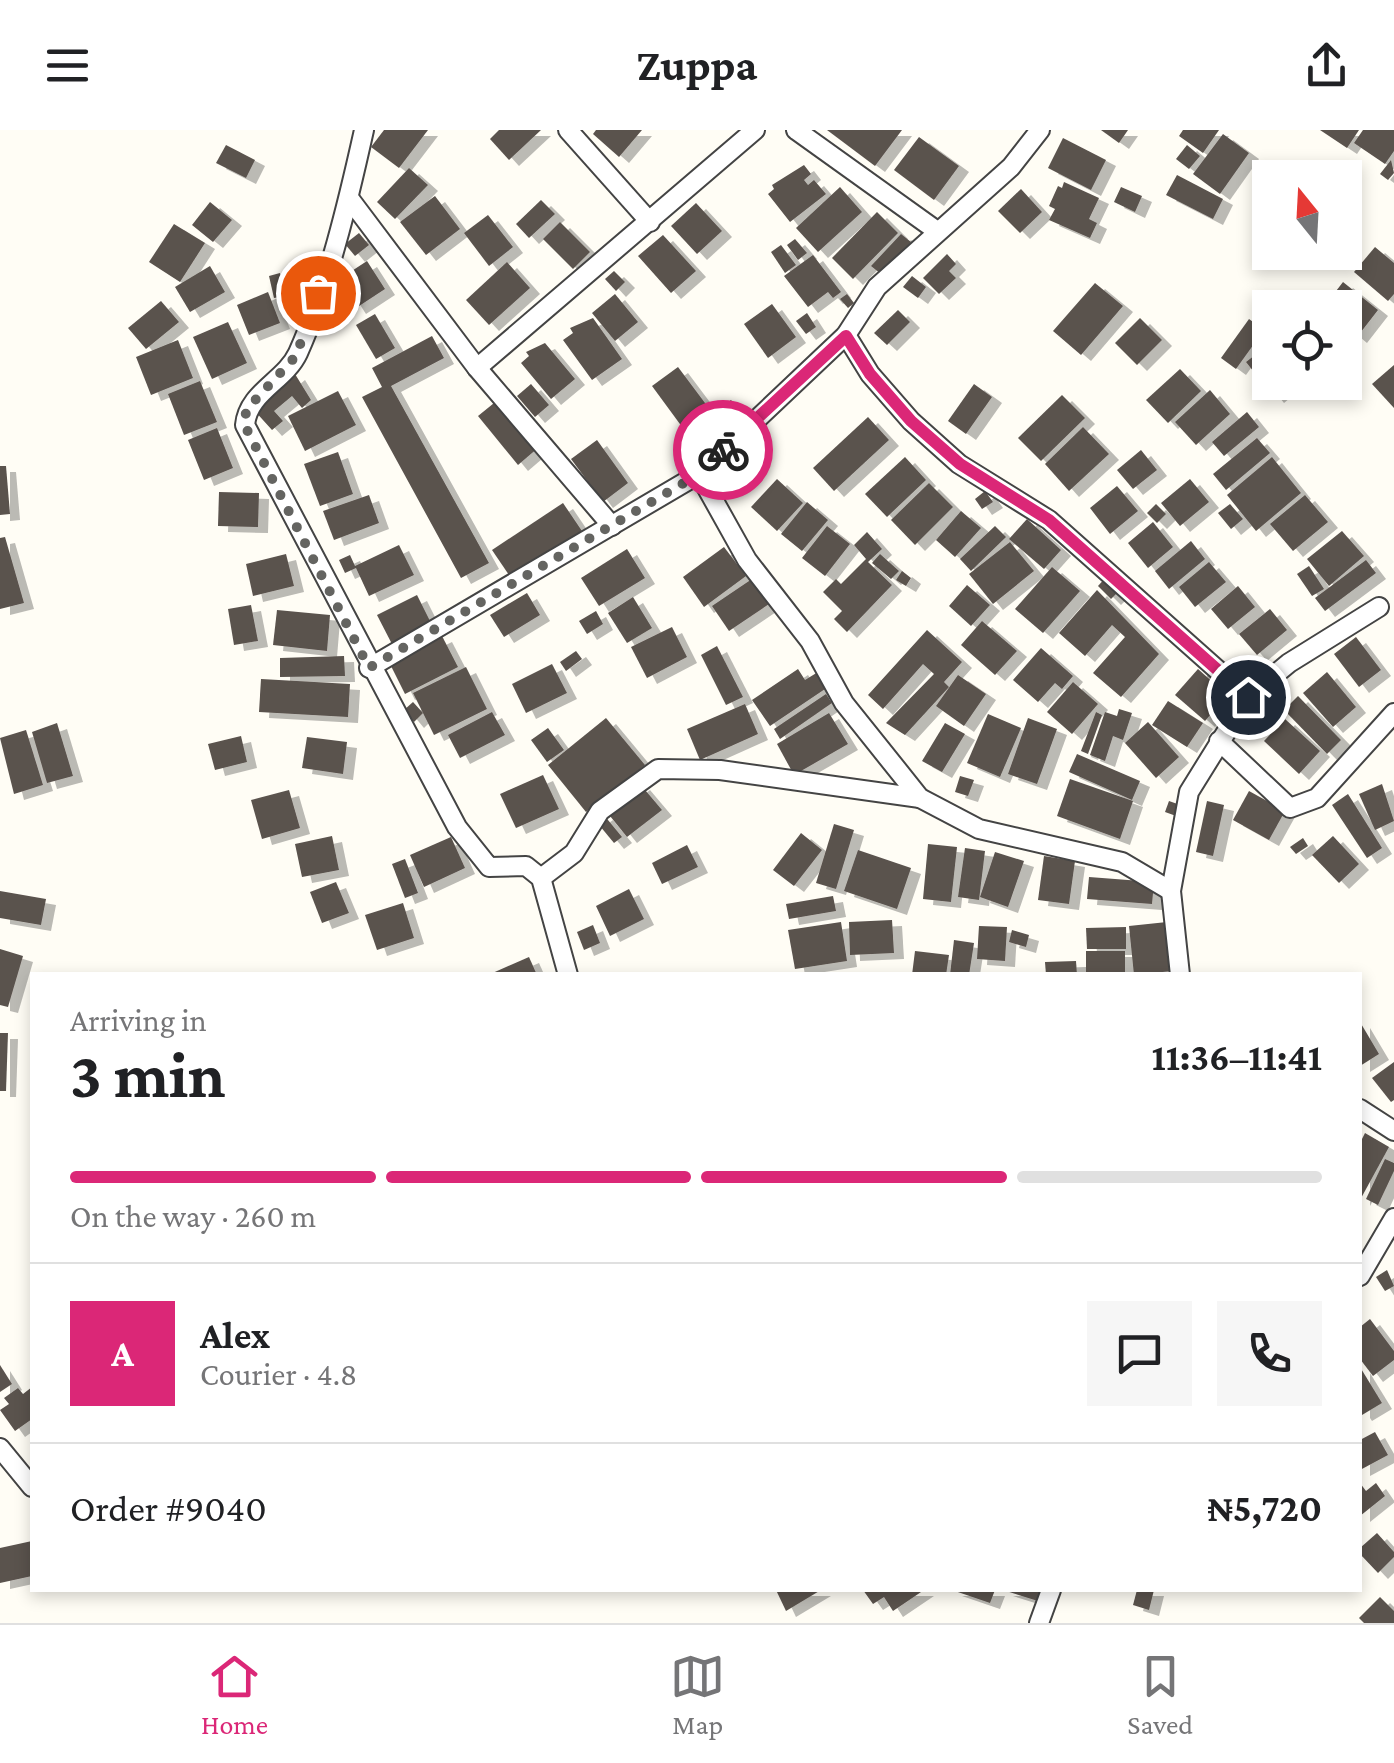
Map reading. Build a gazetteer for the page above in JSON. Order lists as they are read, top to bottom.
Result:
{
  "north": "top",
  "page": {
    "header": "Zuppa",
    "heading": ["3 min", "Arriving in", "11:36–11:41"],
    "panel": [
      "Alex",
      "Courier · 4.8",
      "Order #9040",
      "₦5,720"
    ],
    "bar": "On the way · 260 m",
    "round": "A",
    "tabs": ["Home", "Map", "Saved"]
  }
}
